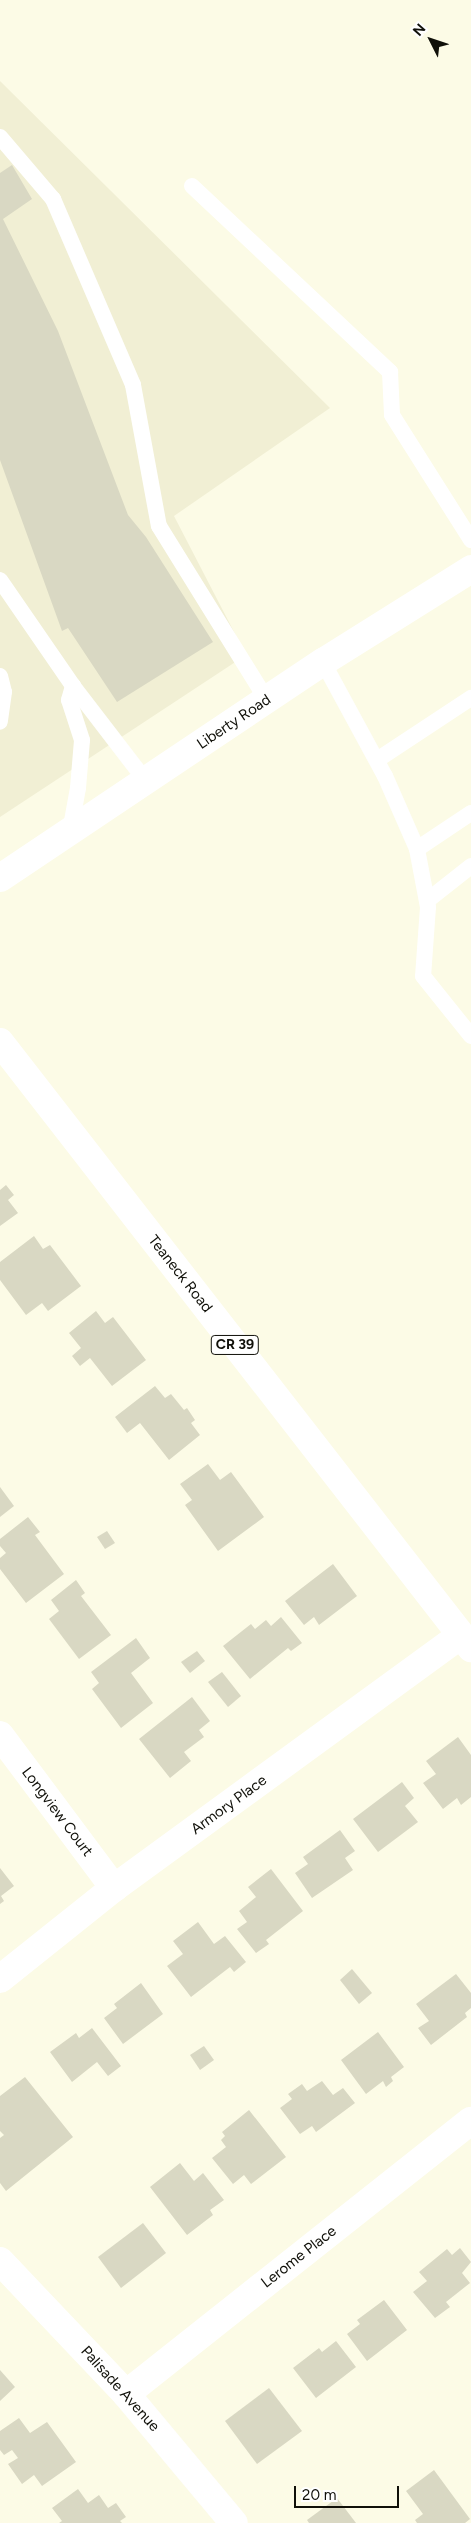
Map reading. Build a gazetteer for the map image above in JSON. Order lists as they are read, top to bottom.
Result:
{
  "streets": {
    "street": [
      "Liberty Road",
      "Teaneck Road",
      "CR 39",
      "Armory Place",
      "Longview Court",
      "Lerome Place",
      "Palisade Avenue"
    ]
  },
  "crossings": [
    ["Teaneck Road", "Armory Place"],
    ["Armory Place", "Longview Court"],
    ["Lerome Place", "Palisade Avenue"]
  ],
  "scale_bar": "20 m",
  "north": "top left"
}
